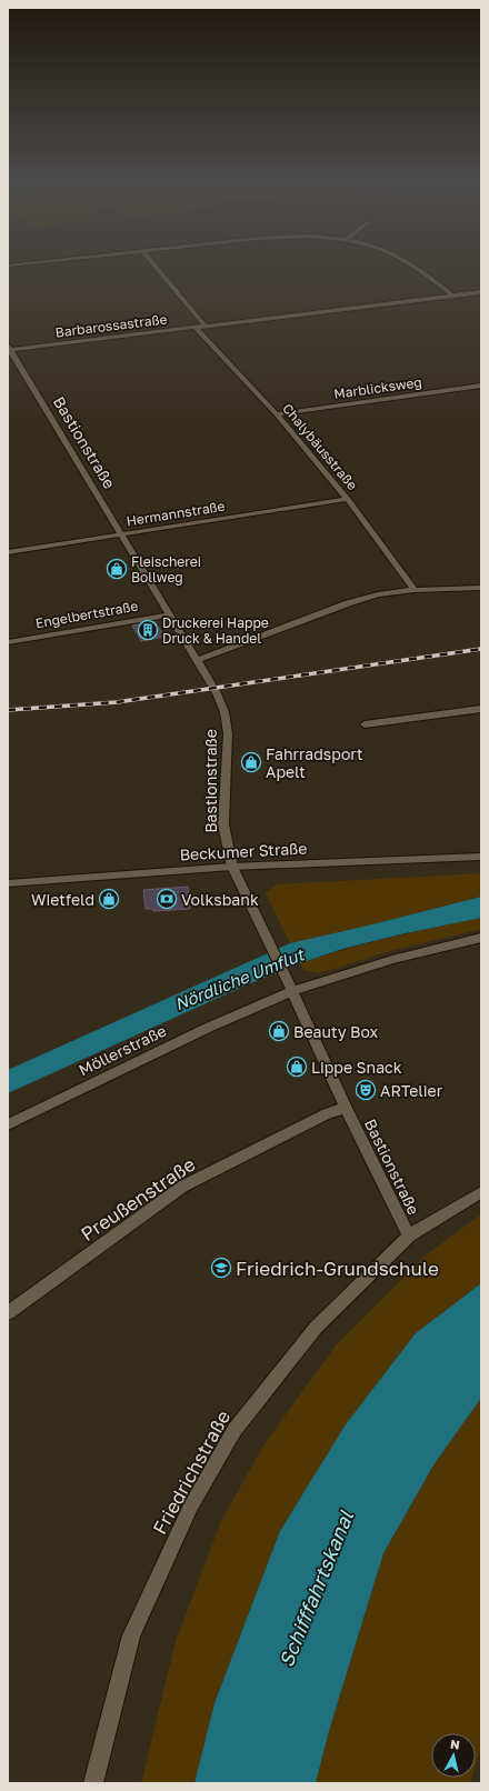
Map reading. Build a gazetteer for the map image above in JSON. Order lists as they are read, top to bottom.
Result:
{
  "streets": {
    "street": [
      "Barbarossastraße",
      "Marblicksweg",
      "Bastionstraße",
      "Chalybäusstraße",
      "Hermannstraße",
      "Engelbertstraße",
      "Beckumer Straße",
      "Möllerstraße",
      "Preußenstraße",
      "Friedrichstraße"
    ]
  },
  "crossings": [
    ["Barbarossastraße", "Bastionstraße"],
    ["Barbarossastraße", "Chalybäusstraße"],
    ["Marblicksweg", "Chalybäusstraße"],
    ["Bastionstraße", "Hermannstraße"],
    ["Bastionstraße", "Engelbertstraße"],
    ["Bastionstraße", "Beckumer Straße"],
    ["Bastionstraße", "Möllerstraße"],
    ["Bastionstraße", "Preußenstraße"],
    ["Bastionstraße", "Friedrichstraße"],
    ["Chalybäusstraße", "Hermannstraße"]
  ],
  "water": ["Nördliche Umflut", "Schifffahrtskanal"],
  "places": {
    "shop": [
      "Fleischerei Bollweg",
      "Fahrradsport Apelt",
      "Wietfeld",
      "Beauty Box",
      "Lippe Snack"
    ],
    "building": ["Druckerei Happe Druck & Handel"],
    "bank": ["Volksbank"],
    "theatre": ["ARTelier"],
    "school or university": ["Friedrich-Grundschule"]
  },
  "north": "top"
}
